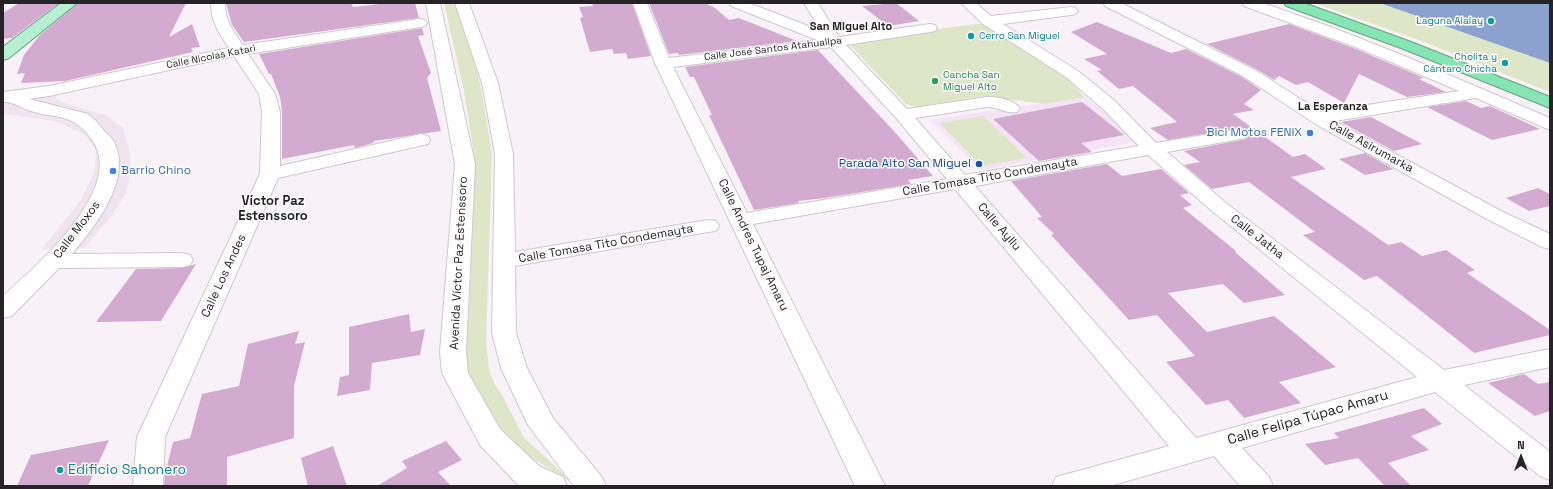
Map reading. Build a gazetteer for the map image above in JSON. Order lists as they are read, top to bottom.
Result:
{
  "streets": {
    "street": [
      "Calle José Santos Atahuallpa",
      "Calle Nicolas Katari",
      "Calle Asirumarka",
      "Calle Tomasa Tito Condemayta",
      "Calle Ayllu",
      "Calle Moxos",
      "Calle Jatha",
      "Calle Andres Tupaj Amaru",
      "Avenida Víctor Paz Estenssoro",
      "Calle Los Andes",
      "Calle Felipa Túpac Amaru"
    ]
  },
  "crossings": [
    ["Calle José Santos Atahuallpa", "Calle Ayllu"],
    ["Calle José Santos Atahuallpa", "Calle Andres Tupaj Amaru"],
    ["Calle Nicolas Katari", "Calle Moxos"],
    ["Calle Nicolas Katari", "Calle Los Andes"],
    ["Calle Tomasa Tito Condemayta", "Calle Ayllu"],
    ["Calle Tomasa Tito Condemayta", "Calle Jatha"],
    ["Calle Tomasa Tito Condemayta", "Calle Andres Tupaj Amaru"],
    ["Calle Ayllu", "Calle Felipa Túpac Amaru"],
    ["Calle Jatha", "Calle Felipa Túpac Amaru"]
  ],
  "districts": ["San Miguel Alto", "La Esperanza", "Víctor Paz Estenssoro"],
  "places": [
    "Laguna Alalay",
    "Cerro San Miguel",
    "Cholita y Cántaro Chicha",
    "Cancha San Miguel Alto",
    "Bici Motos FENIX",
    "Parada Alto San Miguel",
    "Barrio Chino",
    "Edificio Sahonero"
  ],
  "north": "top"
}
